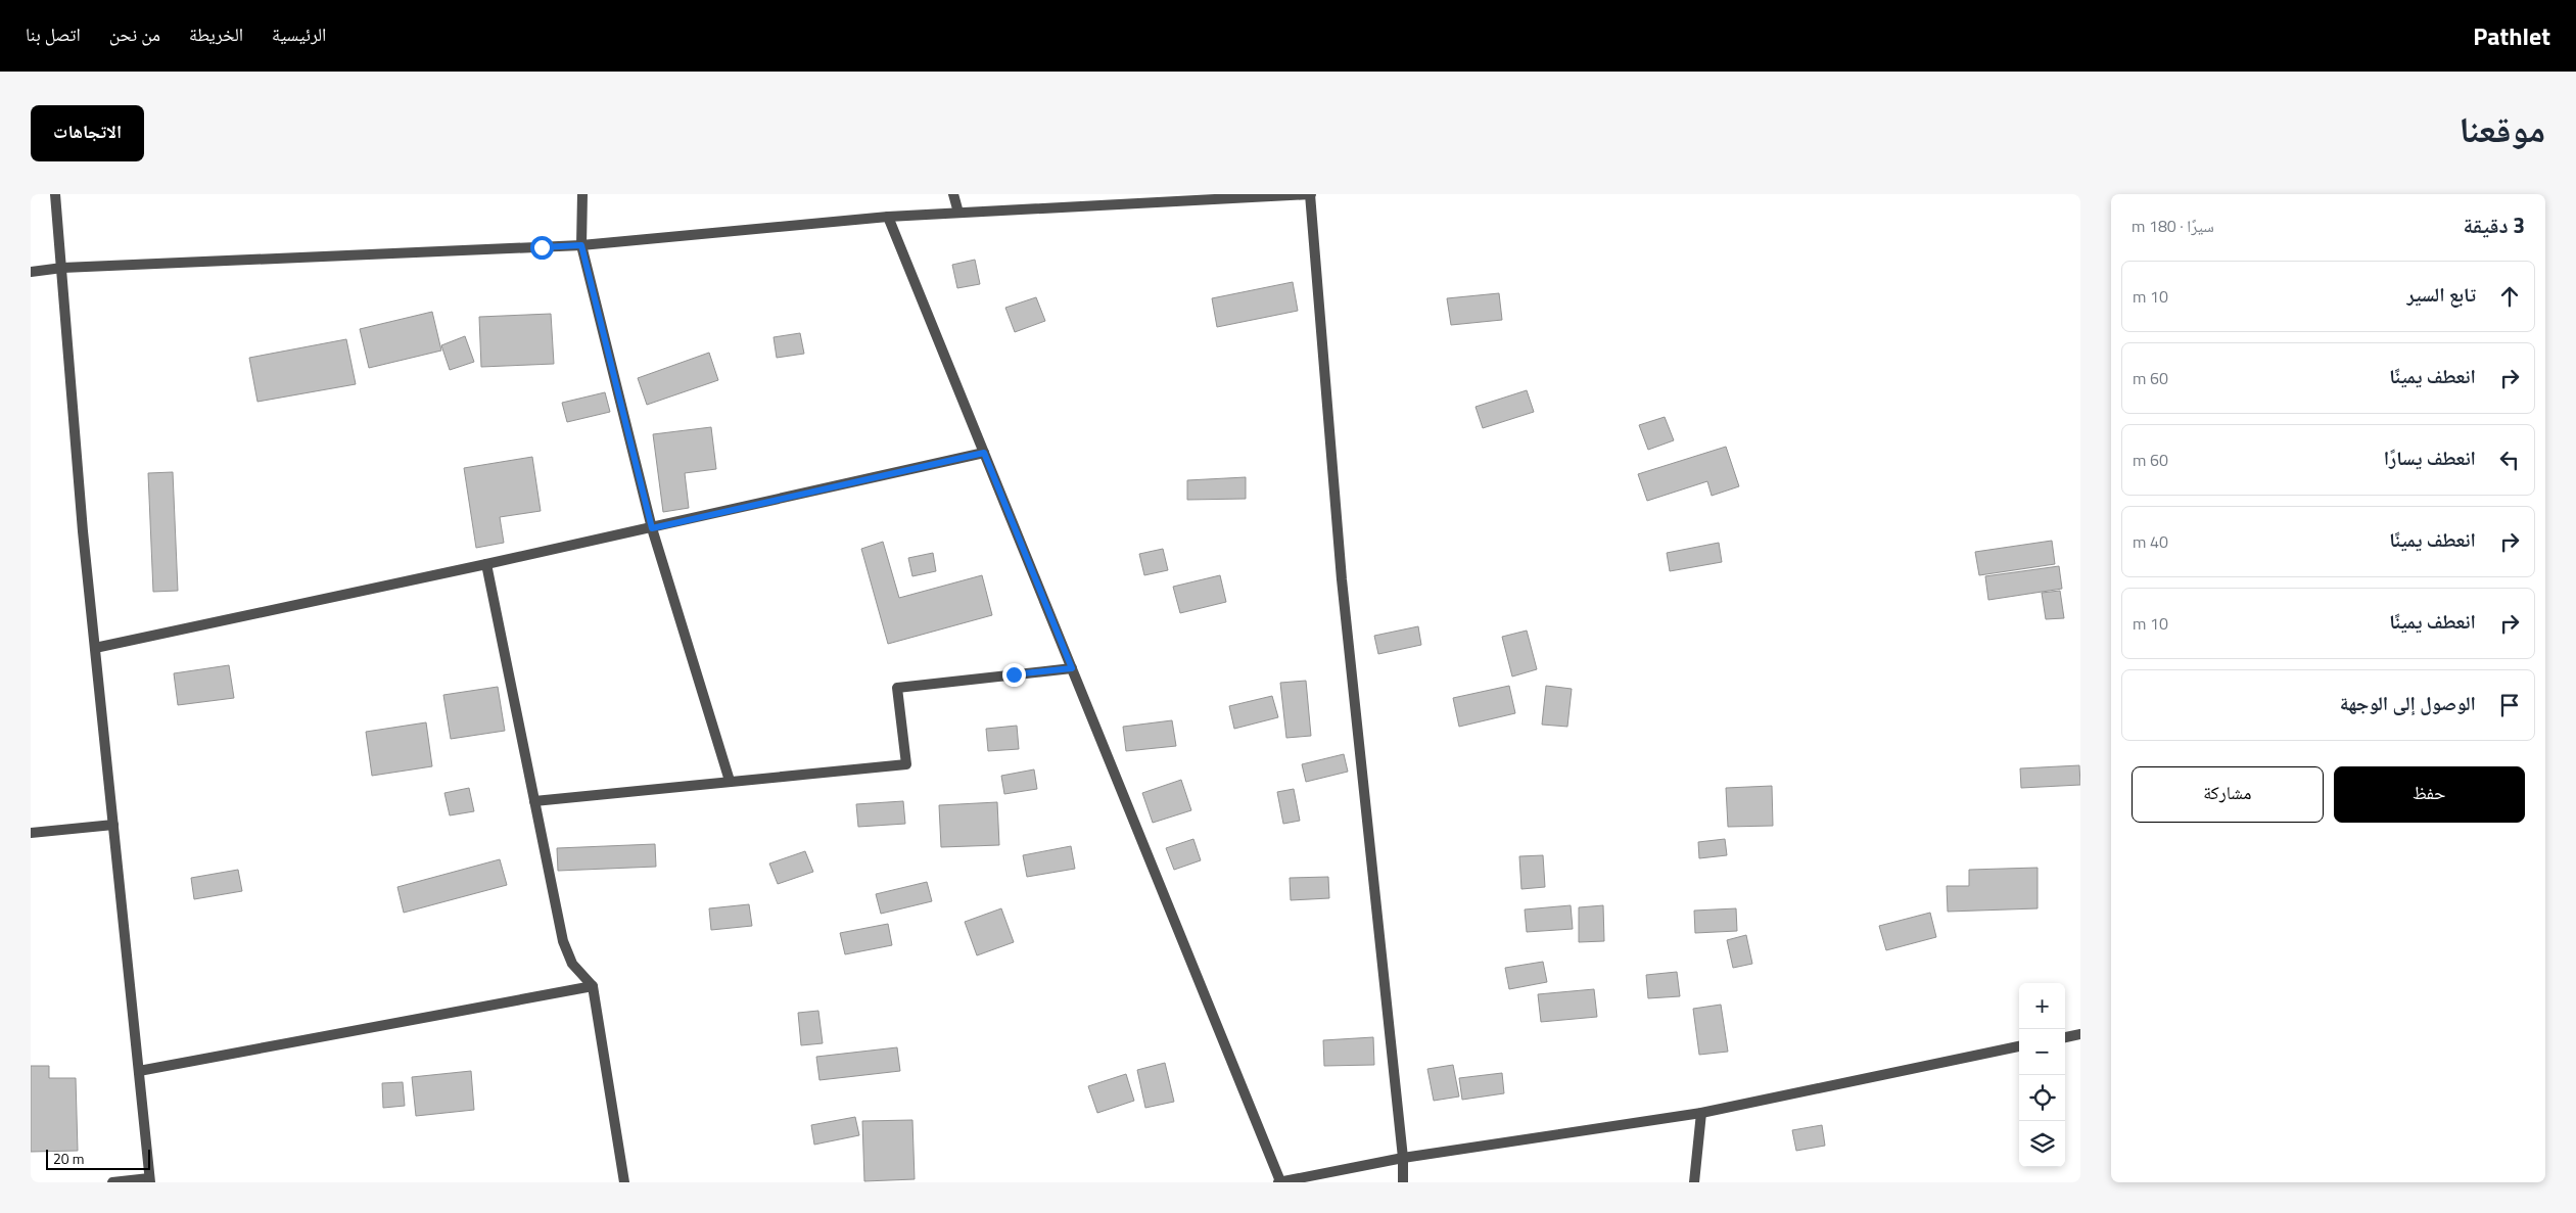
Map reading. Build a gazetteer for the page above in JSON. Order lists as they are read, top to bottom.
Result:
{
  "scale_bar": "20 m",
  "page": {
    "header": "Pathlet",
    "nav": [
      "الرئيسية",
      "الخريطة",
      "من نحن",
      "اتصل بنا"
    ],
    "title": "موقعنا",
    "buttons": [
      "الاتجاهات",
      ["حفظ", "مشاركة"]
    ],
    "heading": ["3 دقيقة", "سيرًا · 180 m"],
    "list": [
      ["تابع السير", "10 m"],
      ["انعطف يمينًا", "60 m"],
      ["انعطف يسارًا", "60 m"],
      ["انعطف يمينًا", "40 m"],
      ["انعطف يمينًا", "10 m"],
      "الوصول إلى الوجهة"
    ],
    "map_buttons": ["+", "−"],
    "scale": "20 m"
  }
}
